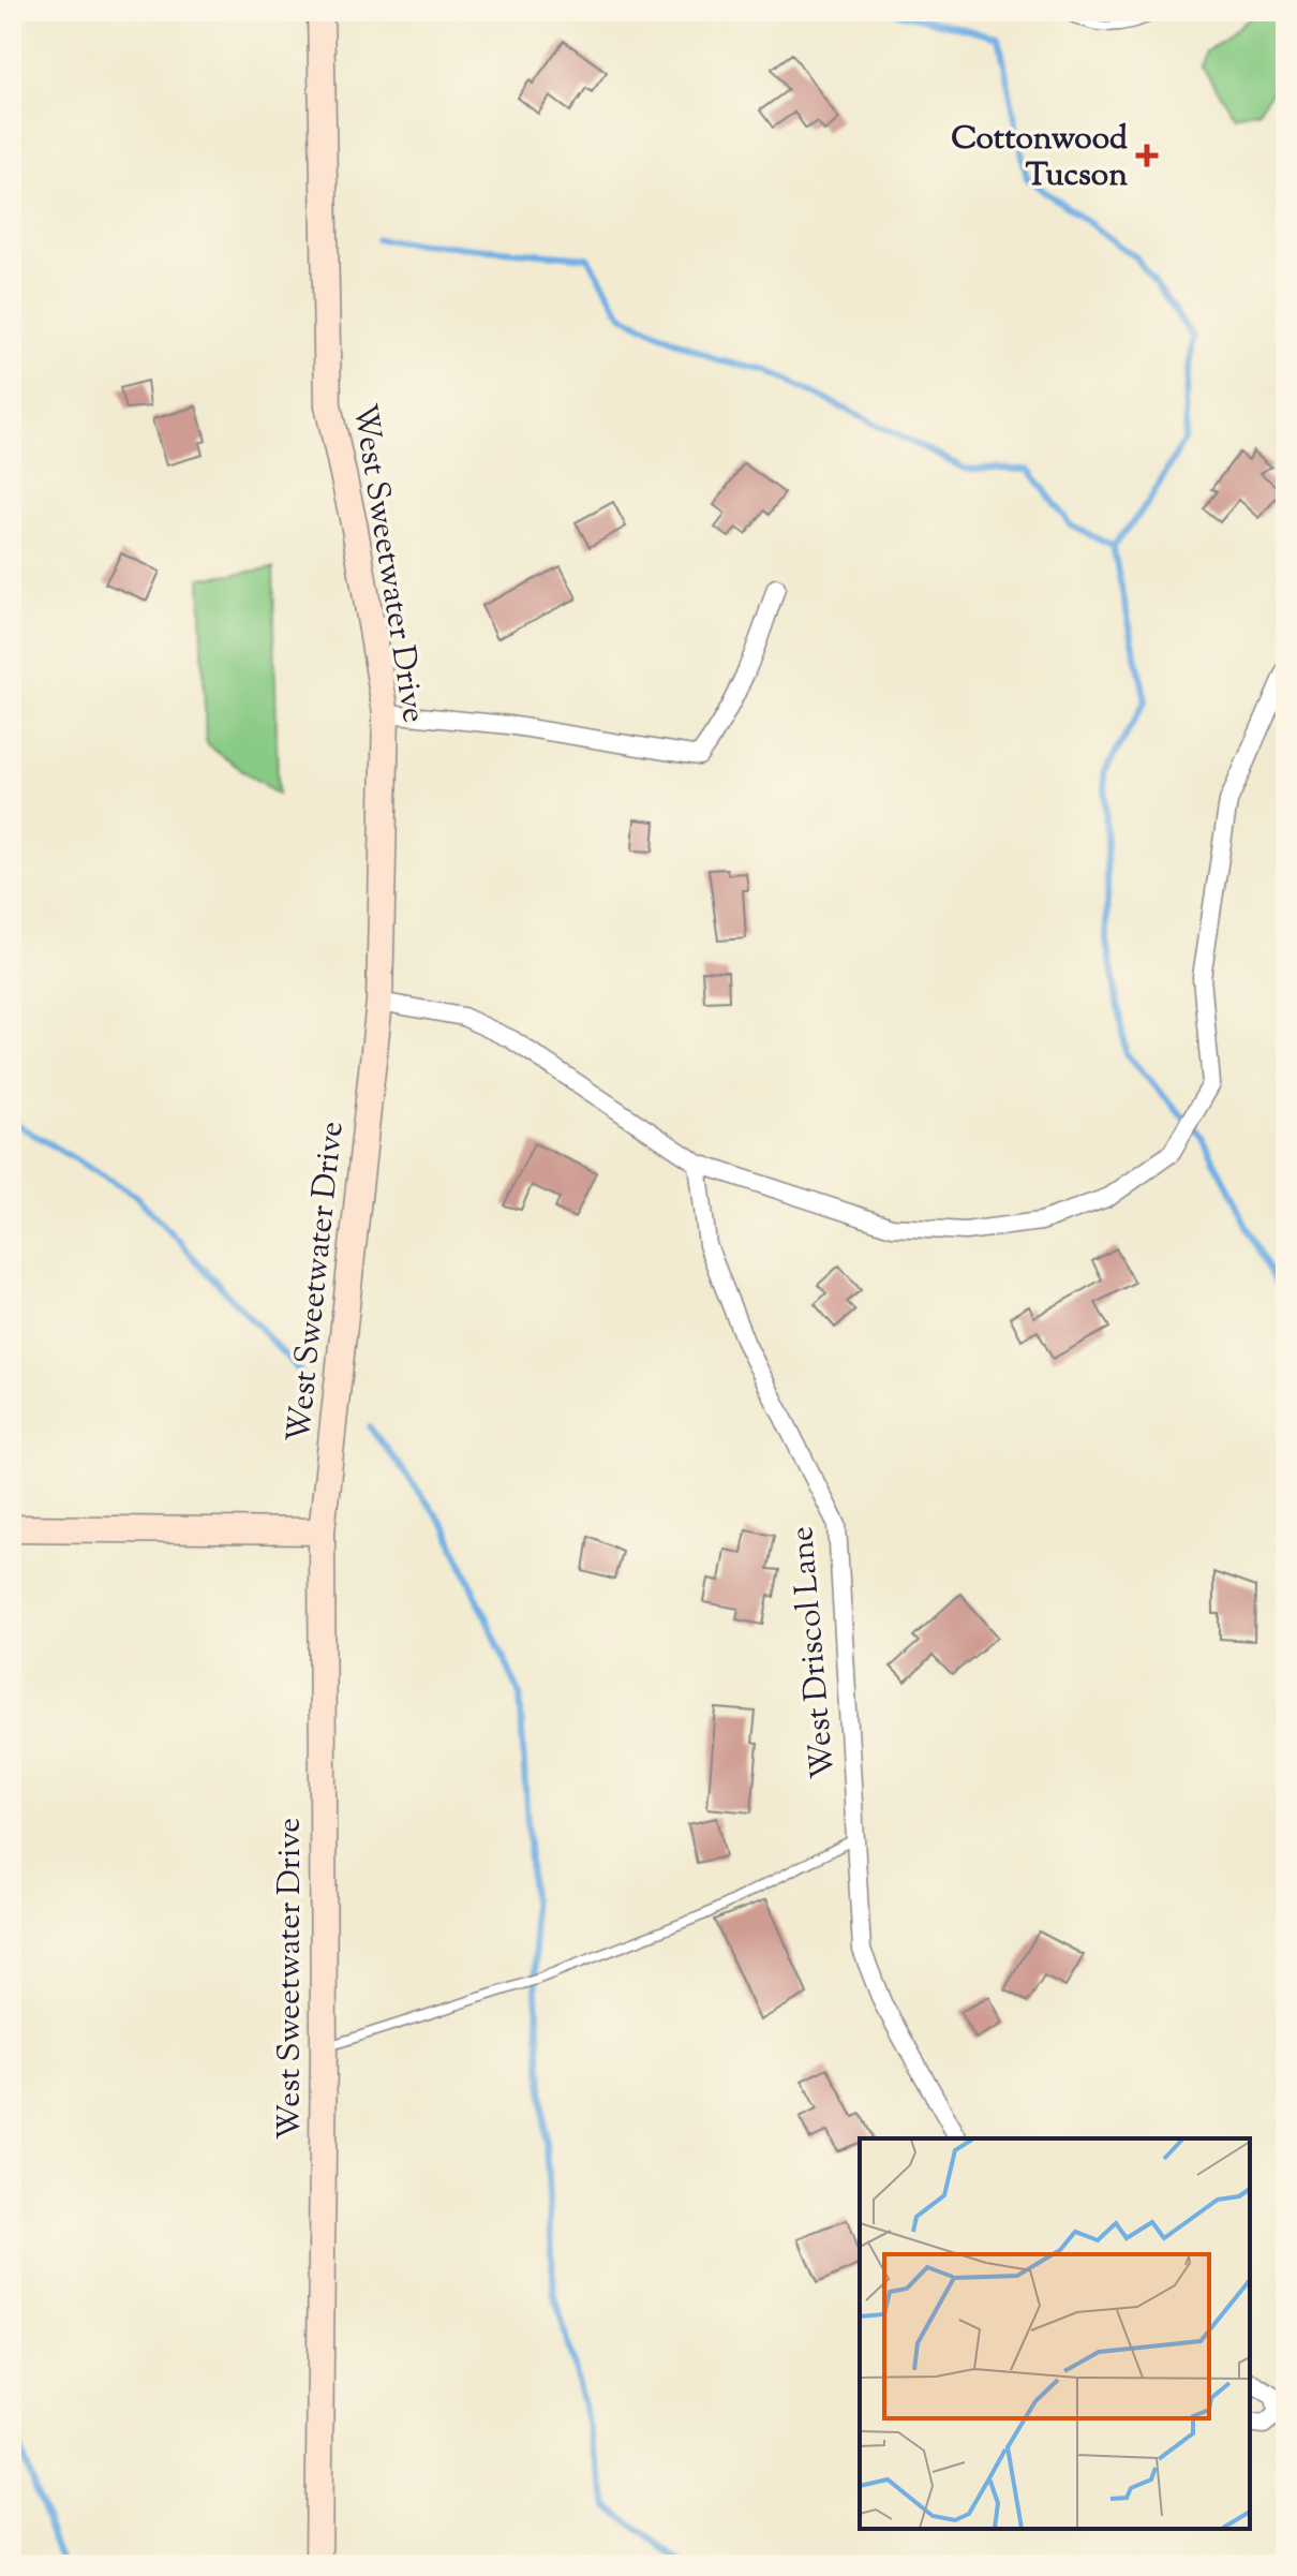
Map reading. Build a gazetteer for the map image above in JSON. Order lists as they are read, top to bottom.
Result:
{
  "streets": {
    "street": ["West Sweetwater Drive", "West Driscol Lane"]
  },
  "places": {
    "health": ["Cottonwood Tucson"]
  }
}
